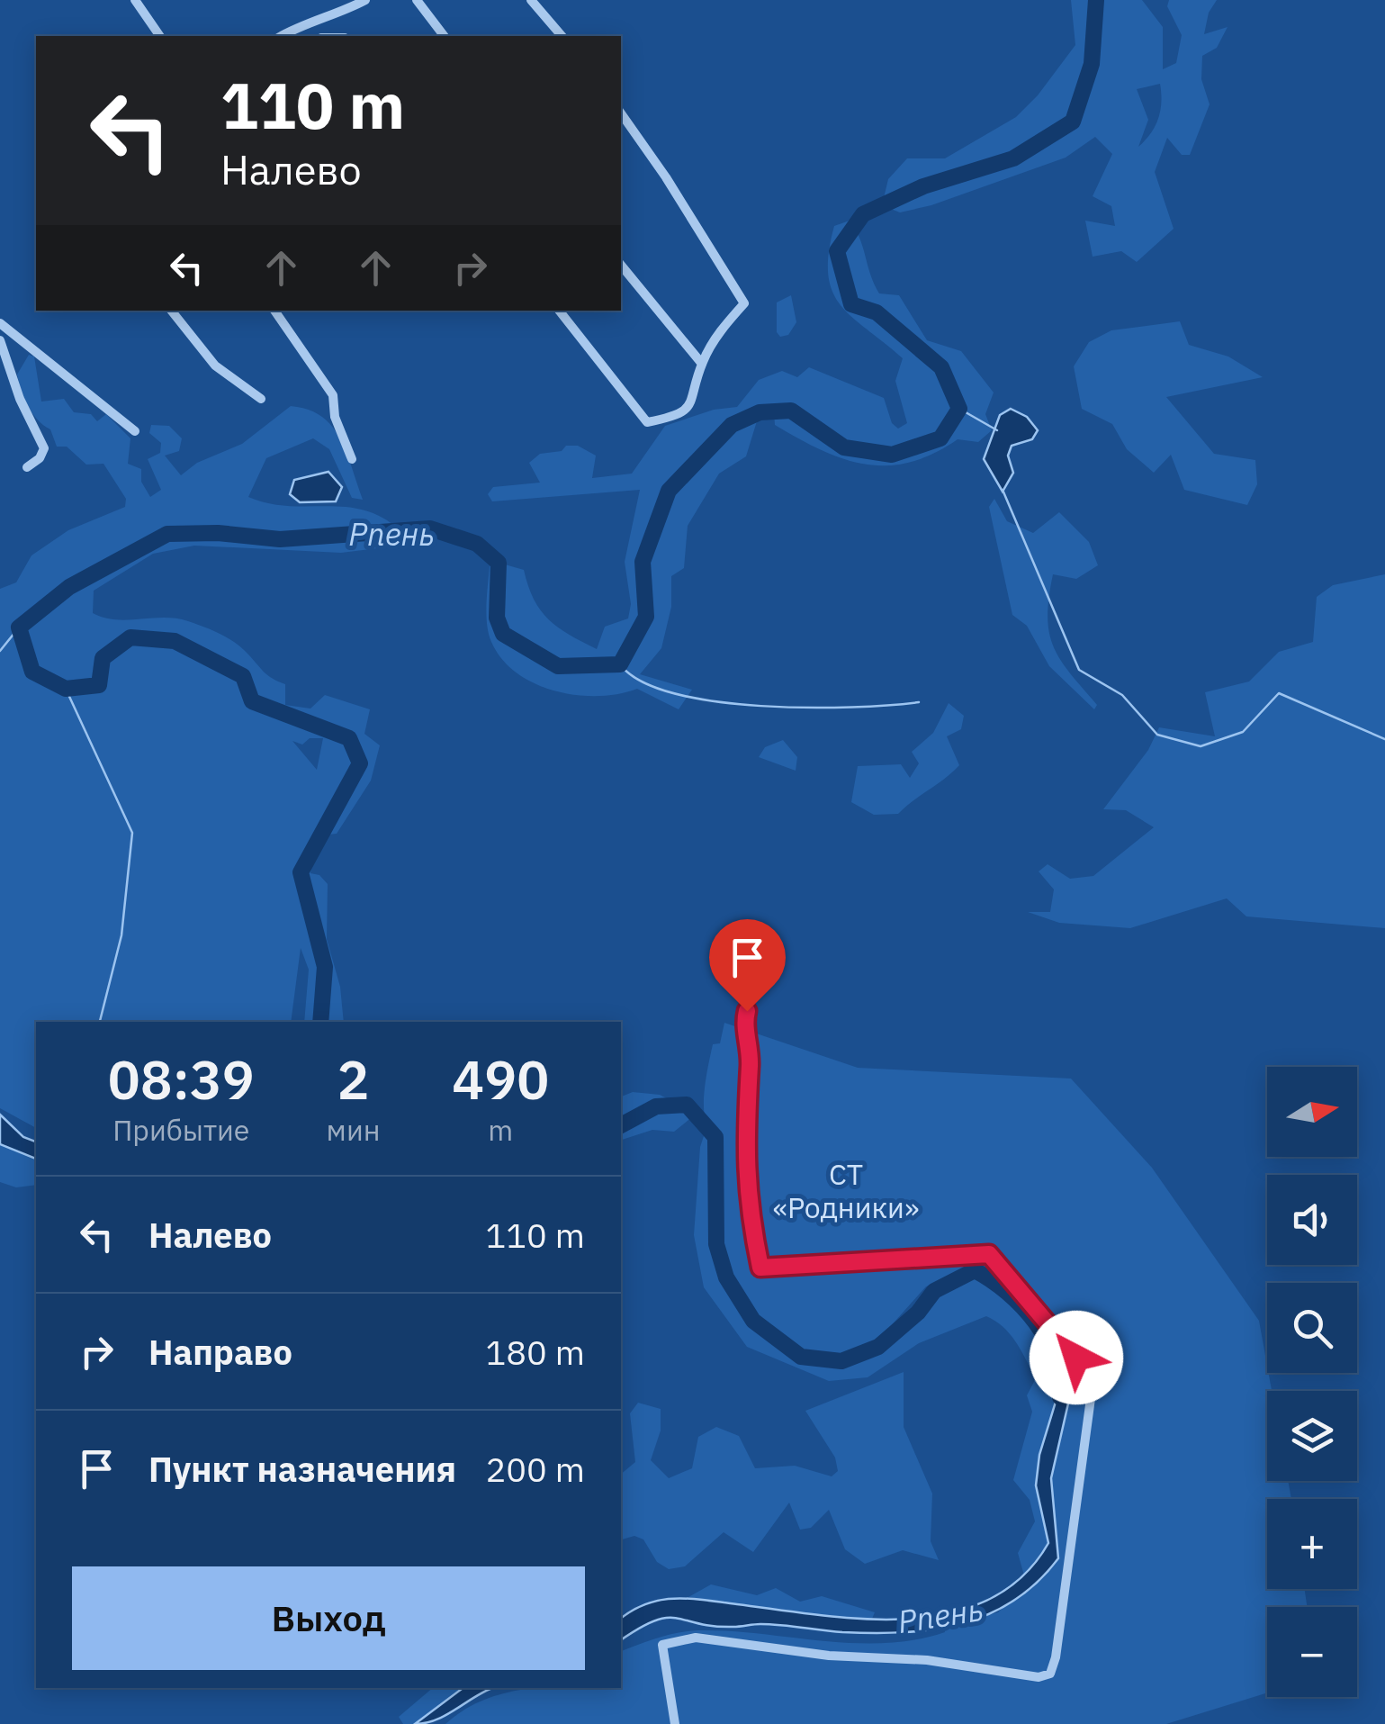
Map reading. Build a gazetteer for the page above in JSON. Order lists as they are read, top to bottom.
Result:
{
  "water": ["Рпень"],
  "parks": ["СТ «Родники»"],
  "north": "right",
  "page": {
    "turn": ["110 m", "Налево"],
    "eta": [
      "08:39",
      "Прибытие",
      "2",
      "мин",
      "490",
      "m"
    ],
    "map_buttons": ["+", "−"],
    "list": [
      {
        "name": "Налево",
        "value": "110 m"
      },
      {
        "name": "Направо",
        "value": "180 m"
      },
      {
        "name": "Пункт назначения",
        "value": "200 m"
      }
    ],
    "buttons": "Выход"
  }
}
